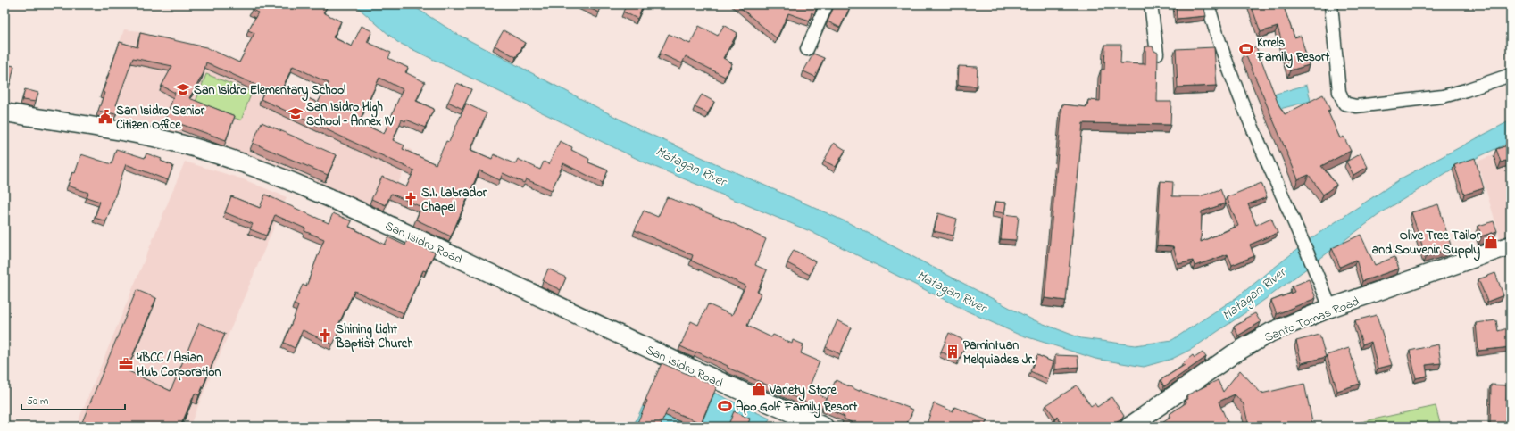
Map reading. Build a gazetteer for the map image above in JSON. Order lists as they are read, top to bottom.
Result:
{
  "streets": {
    "street": ["San Isidro Road", "Santo Tomas Road"]
  },
  "water": ["Matagan River"],
  "places": {
    "sports": ["Krrels Family Resort", "Apo Golf Family Resort"],
    "school or university": ["San Isidro Elementary School", "San Isidro High School – Annex IV"],
    "public building": ["San Isidro Senior Citizen Office"],
    "church": ["S.I. Labrador Chapel", "Shining Light Baptist Church"],
    "shop": ["Olive Tree Tailor and Souvenir Supply", "Variety Store"],
    "building": ["Pamintuan Melquiades Jr."],
    "office": ["4BCC / Asian Hub Corporation"]
  },
  "scale_bar": "50 m"
}
